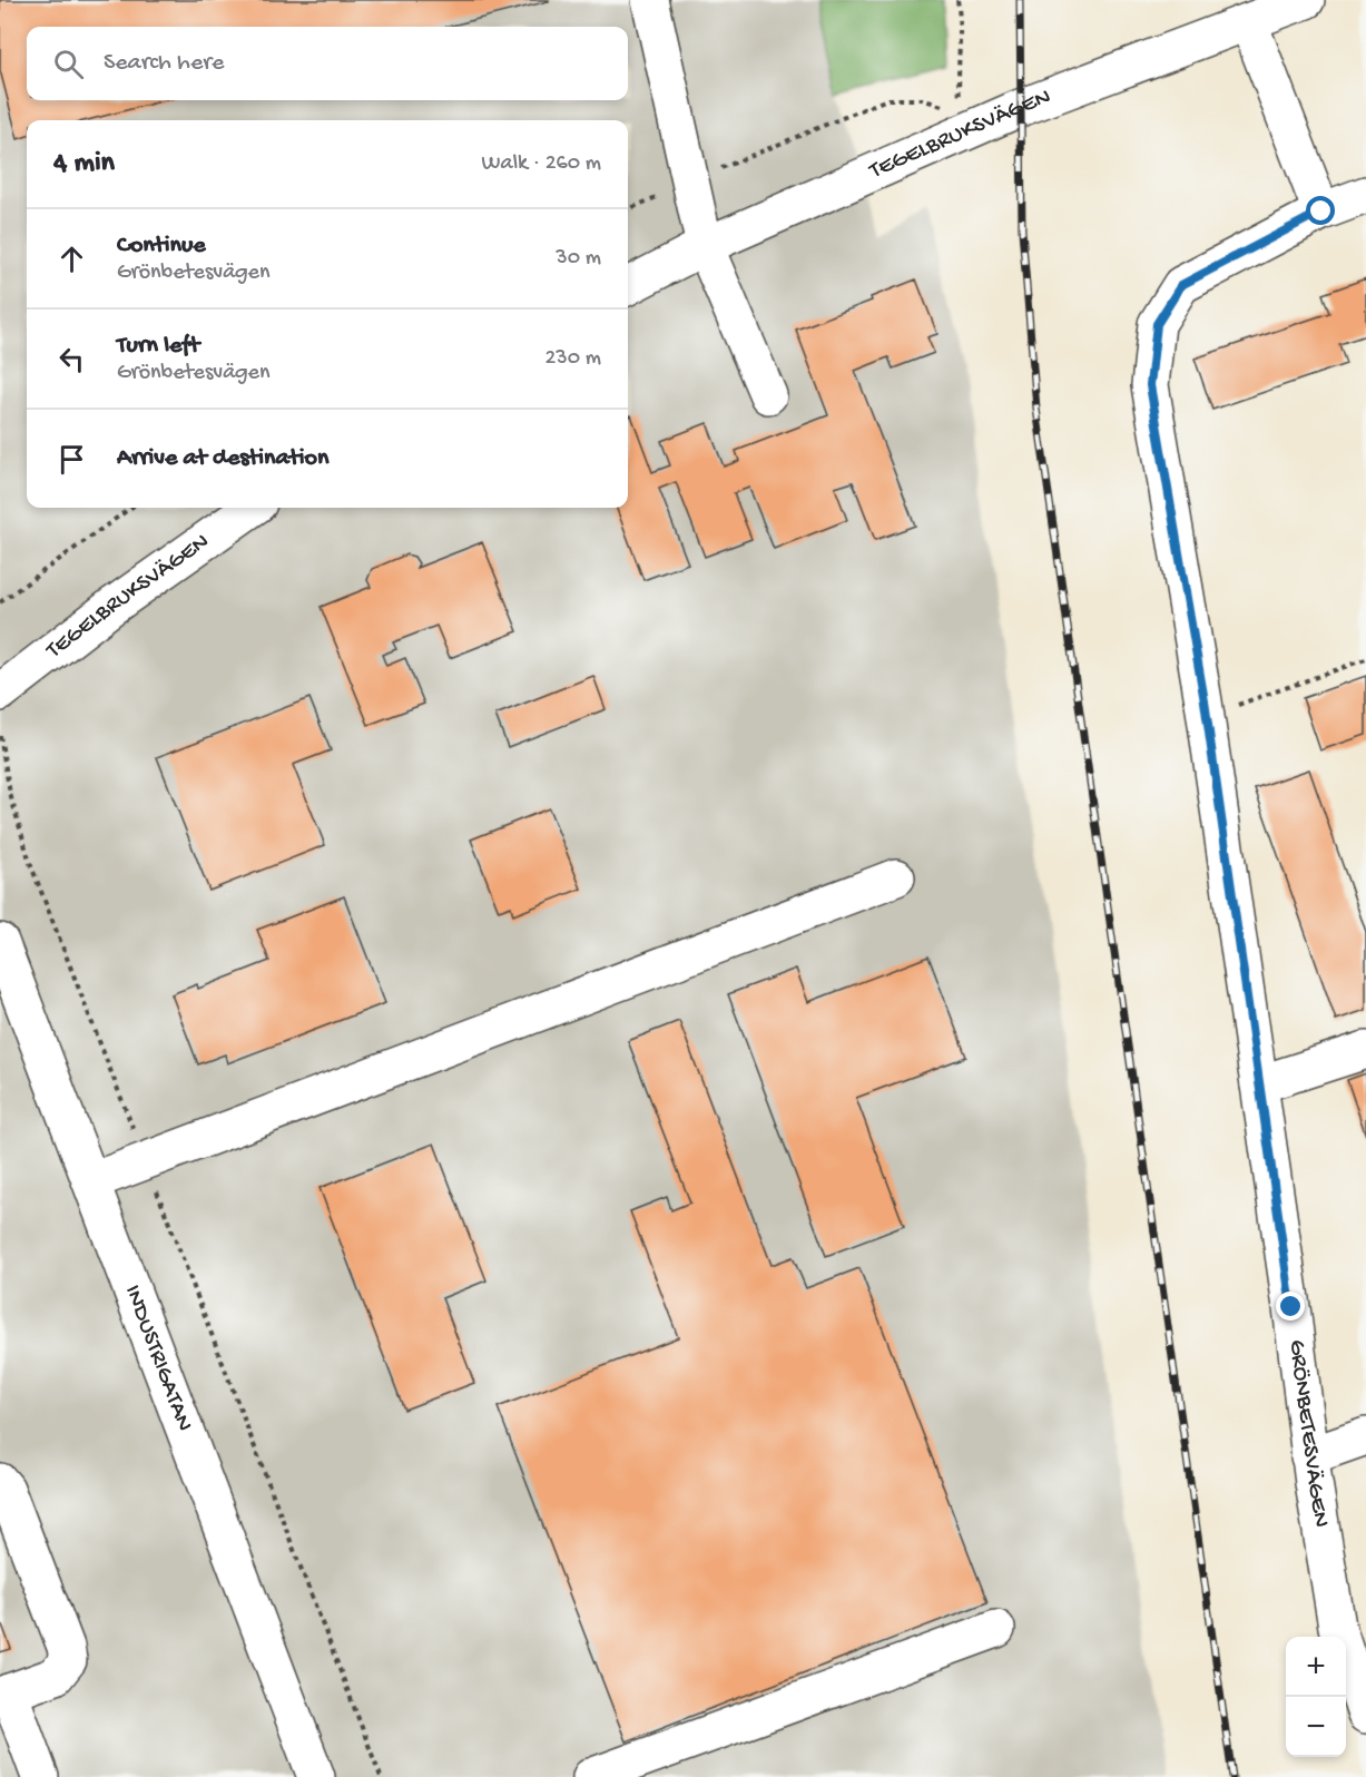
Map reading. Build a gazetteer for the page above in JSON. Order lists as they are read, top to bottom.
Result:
{
  "streets": {
    "street": ["TEGELBRUKSVÄGEN", "INDUSTRIGATAN", "GRÖNBETESVÄGEN"]
  },
  "page": {
    "search": "Search here",
    "heading": ["4 min", "Walk · 260 m"],
    "list": [
      ["Continue", "Grönbetesvägen", "30 m"],
      ["Turn left", "Grönbetesvägen", "230 m"],
      "Arrive at destination"
    ],
    "map_buttons": ["+", "−"]
  }
}
